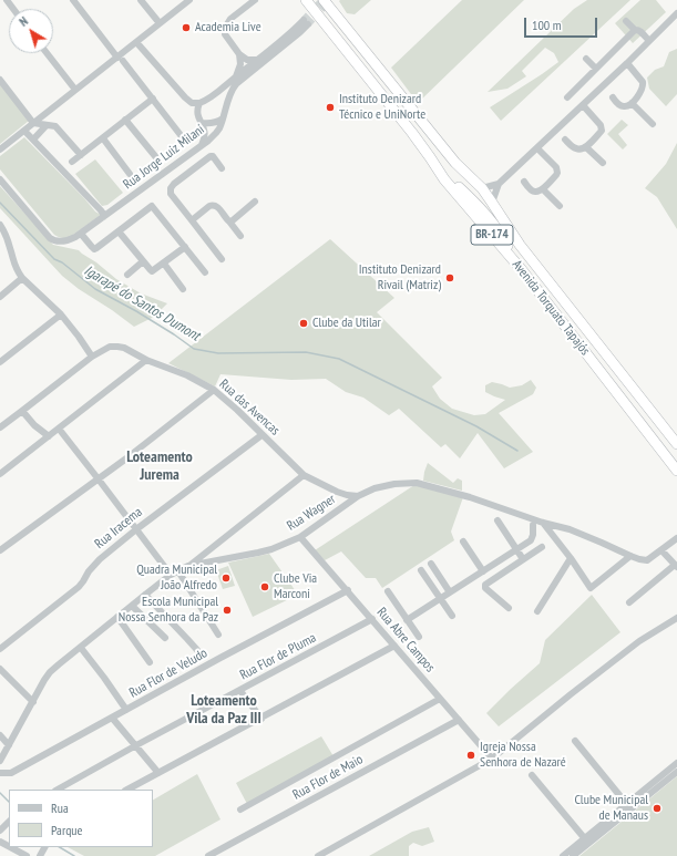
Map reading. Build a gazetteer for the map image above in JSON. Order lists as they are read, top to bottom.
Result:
{
  "streets": {
    "highway": ["BR-174", "Avenida Torquato Tapajós"],
    "street": [
      "Rua Jorge Luiz Milani",
      "Rua das Avencas",
      "Rua Wagner",
      "Rua Iracema",
      "Rua Abre Campos",
      "Rua Flor de Pluma",
      "Rua Flor de Veludo",
      "Rua Flor de Maio"
    ]
  },
  "crossings": [
    ["Rua das Avencas", "Rua Wagner"],
    ["Rua das Avencas", "Rua Iracema"],
    ["Rua Wagner", "Rua Abre Campos"],
    ["Rua Abre Campos", "Rua Flor de Pluma"],
    ["Rua Abre Campos", "Rua Flor de Veludo"],
    ["Rua Abre Campos", "Rua Flor de Maio"]
  ],
  "districts": ["Loteamento Jurema", "Loteamento Vila da Paz III"],
  "water": ["Igarapé do Santos Dumont"],
  "places": [
    "Academia Live",
    "Instituto Denizard Técnico e UniNorte",
    "Instituto Denizard Rivail (Matriz)",
    "Clube da Utilar",
    "Quadra Municipal João Alfredo",
    "Clube Via Marconi",
    "Escola Municipal Nossa Senhora da Paz",
    "Igreja Nossa Senhora de Nazaré",
    "Clube Municipal de Manaus"
  ],
  "legend": ["Rua", "Parque"],
  "scale_bar": "100 m",
  "north": "top left"
}
